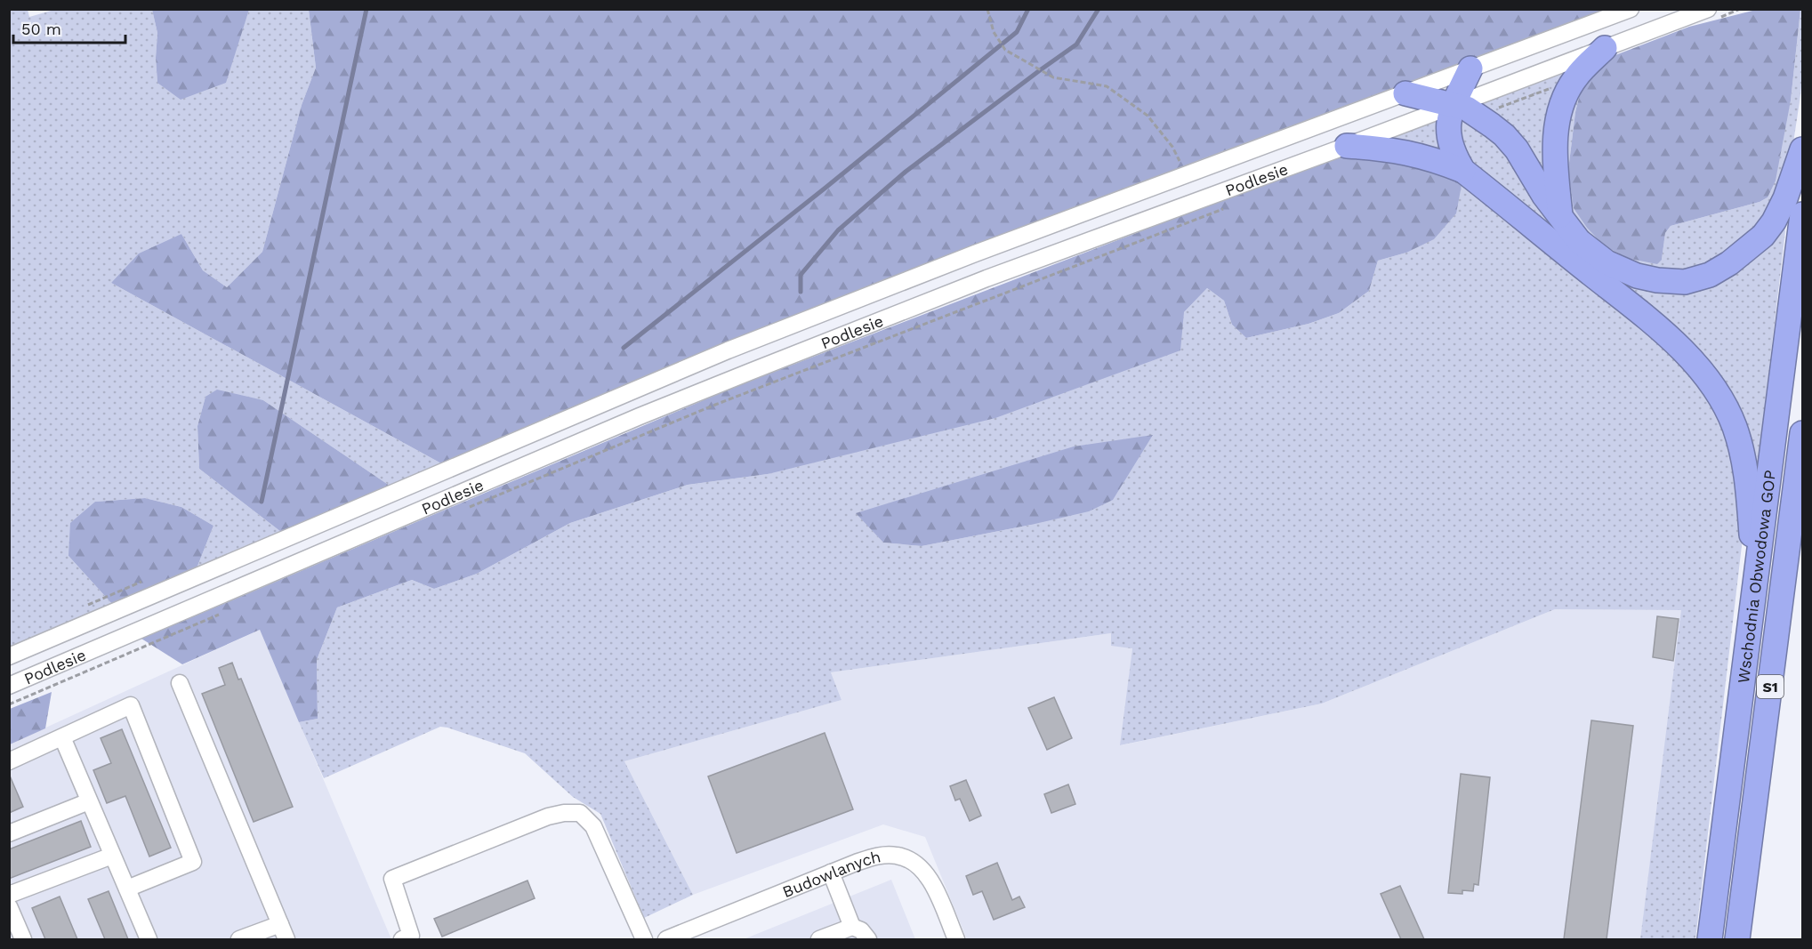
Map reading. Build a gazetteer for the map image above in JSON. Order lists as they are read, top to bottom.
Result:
{
  "streets": {
    "highway": ["Wschodnia Obwodowa GOP", "S1"],
    "street": ["Podlesie", "Budowlanych"]
  },
  "scale_bar": "50 m"
}
